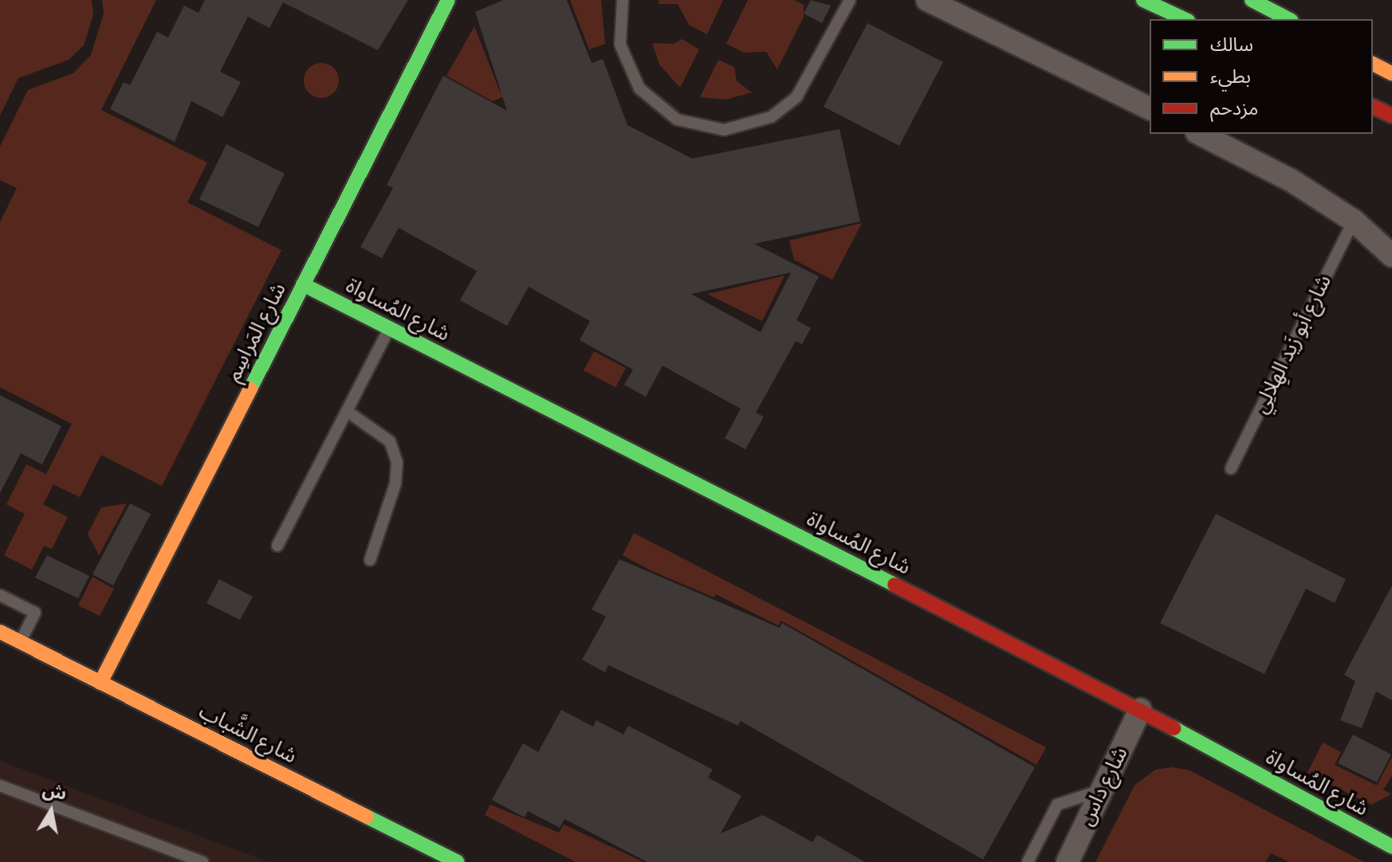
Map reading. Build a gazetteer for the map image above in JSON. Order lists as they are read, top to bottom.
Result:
{
  "streets": {
    "main road": ["شارع المُساواة", "شارع المَراسِم", "شارع الشَّباب"],
    "street": ["شارع داس"],
    "lane": ["شارع أبو زَيد الهِلالِي"]
  },
  "crossings": [
    ["شارع المُساواة", "شارع المَراسِم"],
    ["شارع المُساواة", "شارع داس"],
    ["شارع المَراسِم", "شارع الشَّباب"]
  ],
  "legend": ["سالك", "بطيء", "مزدحم"],
  "north": "top"
}
